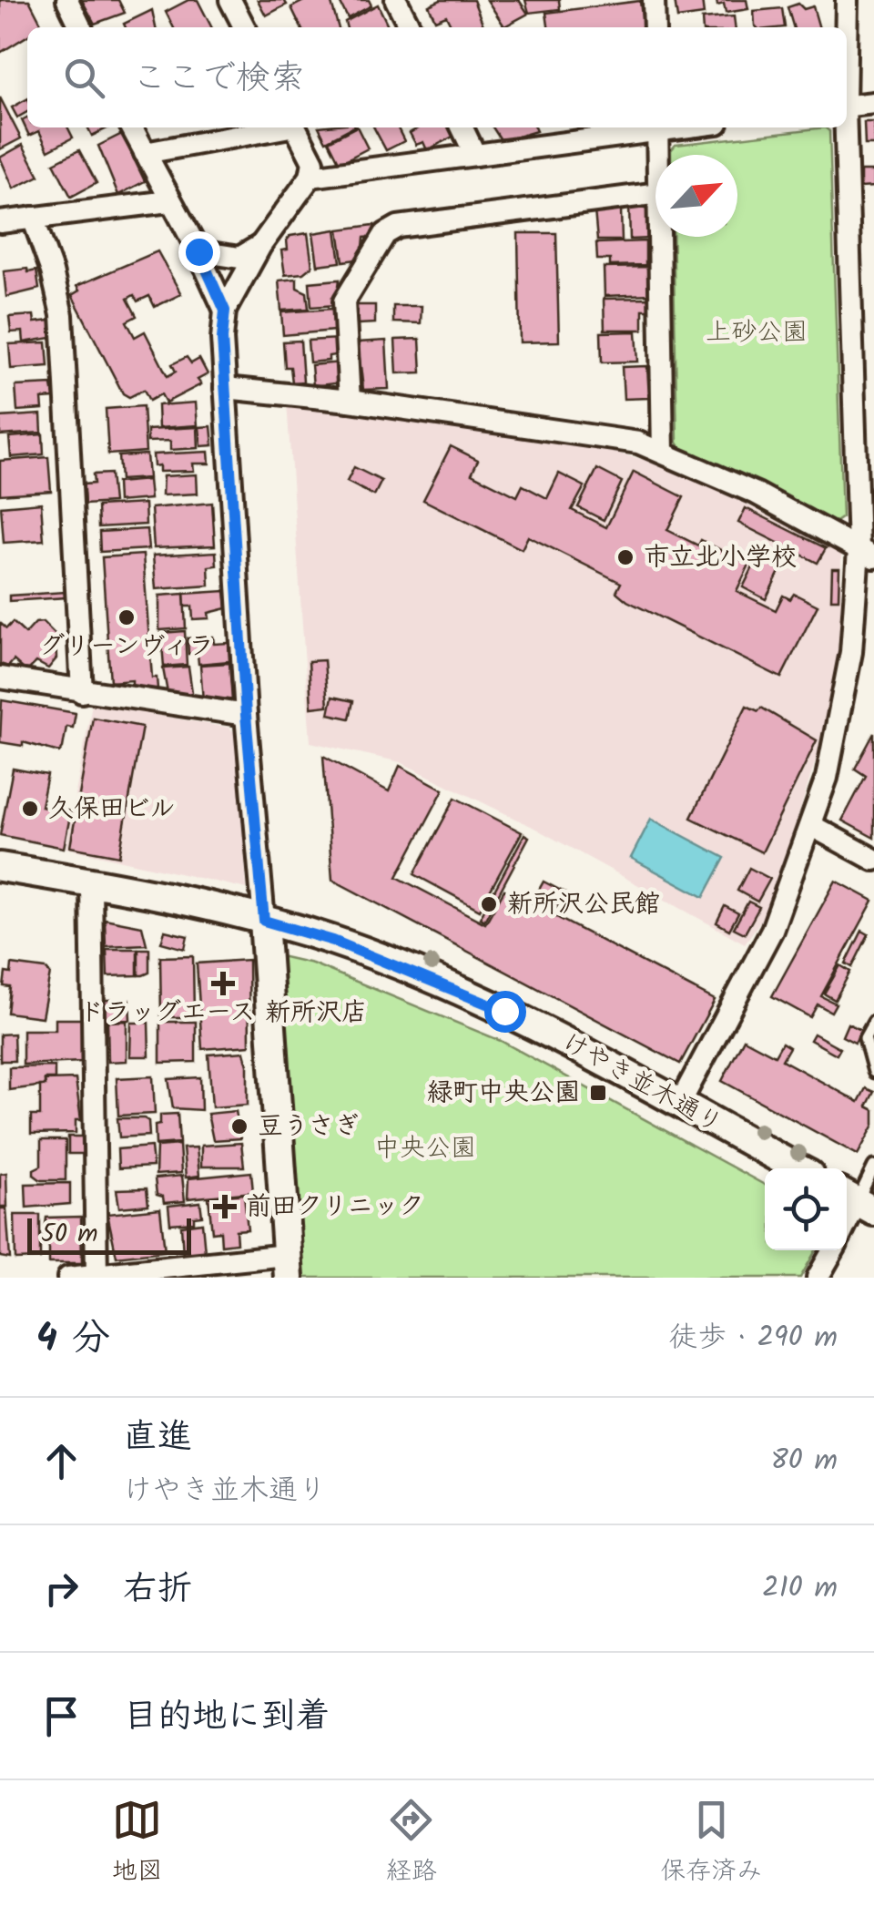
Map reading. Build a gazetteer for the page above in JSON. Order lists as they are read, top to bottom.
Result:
{
  "streets": {
    "street": ["けやき並木通り"]
  },
  "parks": ["上砂公園", "中央公園"],
  "places": {
    "other": [
      "市立北小学校",
      "グリーンヴィラ",
      "久保田ビル",
      "新所沢公民館",
      "豆うさぎ"
    ],
    "health": ["ドラッグエース 新所沢店", "前田クリニック"],
    "transit": ["緑町中央公園"]
  },
  "scale_bar": "50 m",
  "north": "top right",
  "page": {
    "search": "ここで検索",
    "scale": "50 m",
    "heading": ["4 分", "徒歩 · 290 m"],
    "list": [
      ["直進", "けやき並木通り", "80 m"],
      ["右折", "210 m"],
      "目的地に到着"
    ],
    "nav": ["地図", "経路", "保存済み"]
  }
}
